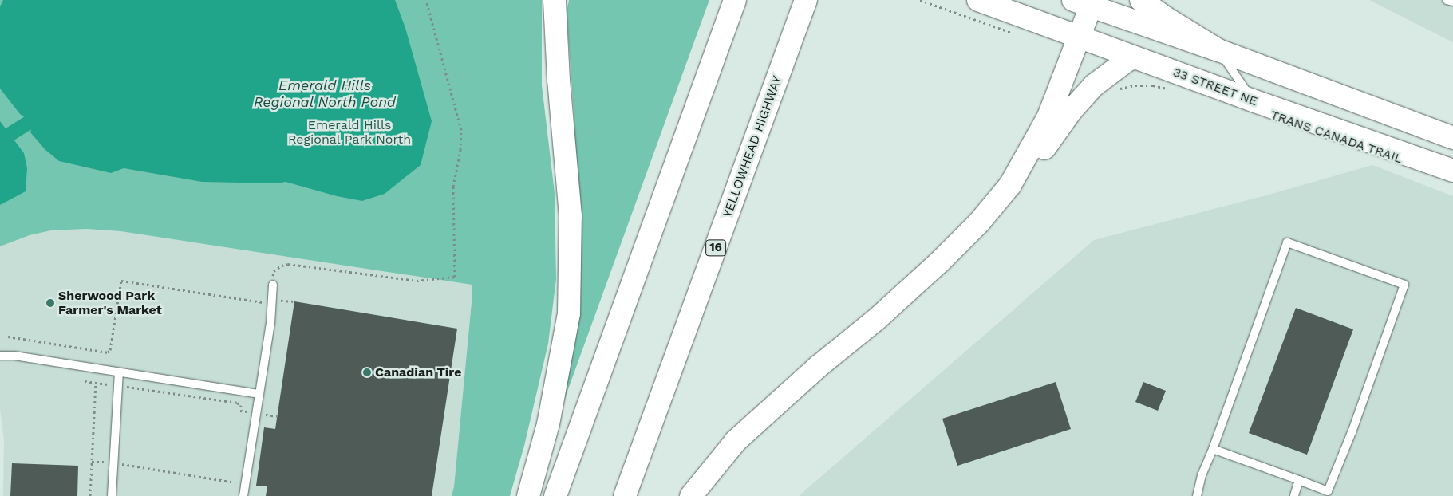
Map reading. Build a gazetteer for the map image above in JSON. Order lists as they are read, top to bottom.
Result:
{
  "streets": {
    "main road": ["33 STREET NE", "YELLOWHEAD HIGHWAY", "16"]
  },
  "water": ["Emerald Hills Regional North Pond"],
  "parks": ["Emerald Hills Regional Park North"],
  "places": ["Sherwood Park Farmer's Market", "Canadian Tire"]
}
